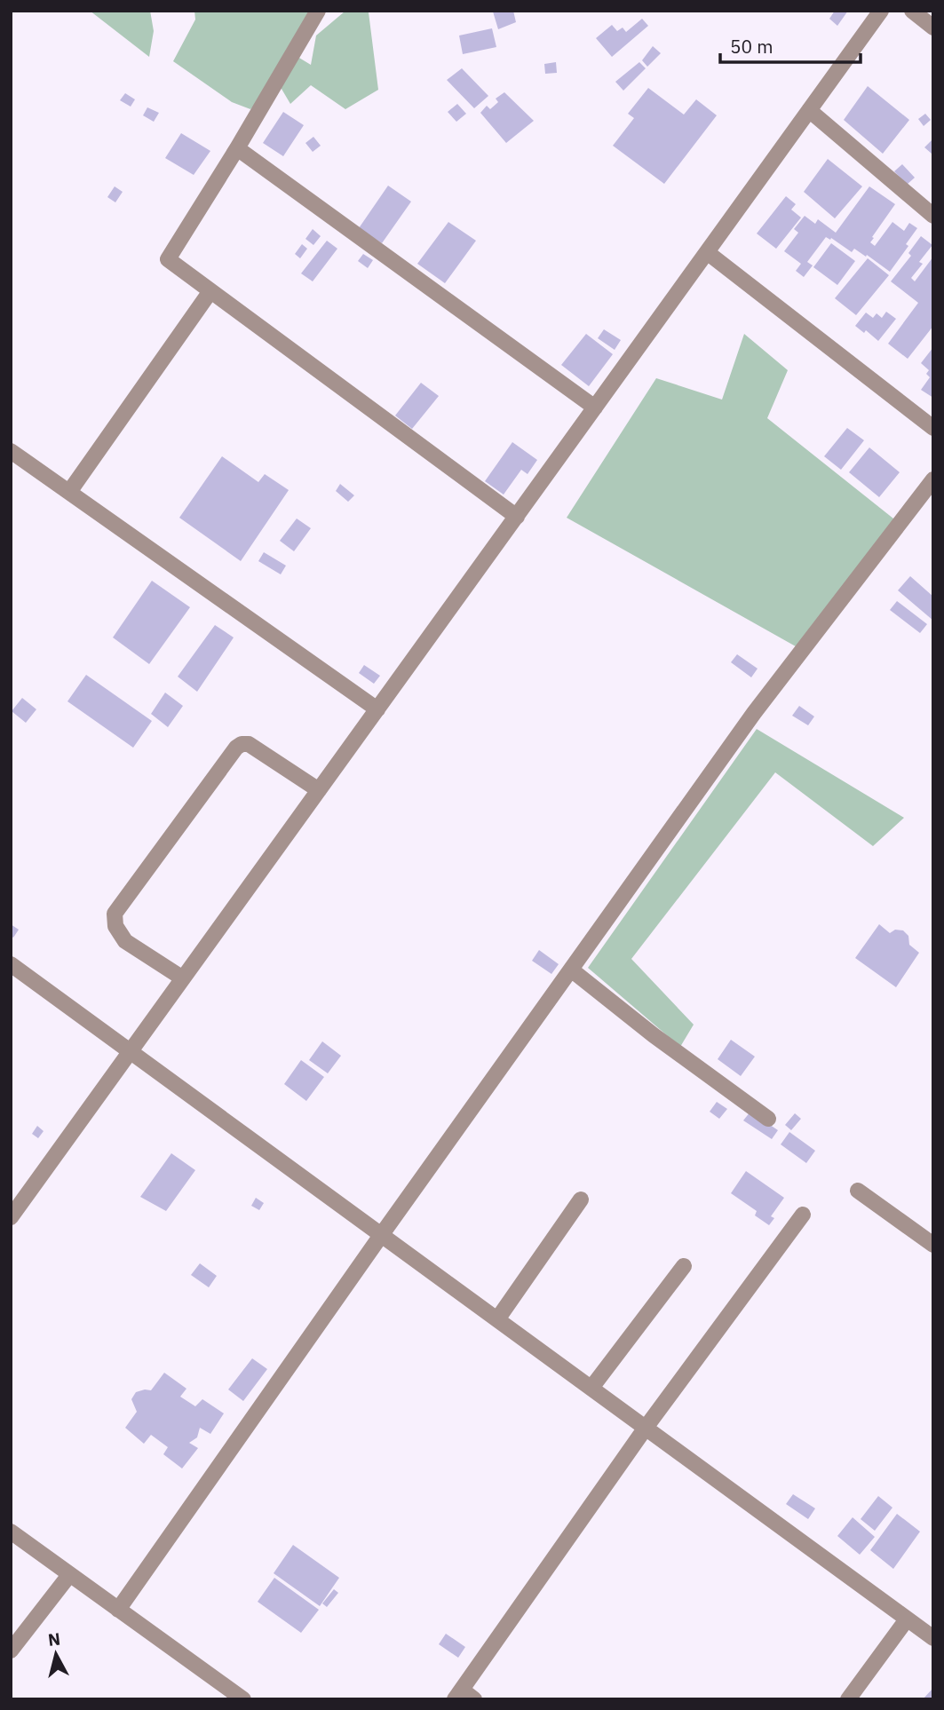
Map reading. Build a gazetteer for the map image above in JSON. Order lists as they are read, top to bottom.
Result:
{
  "scale_bar": "50 m",
  "north": "top"
}
